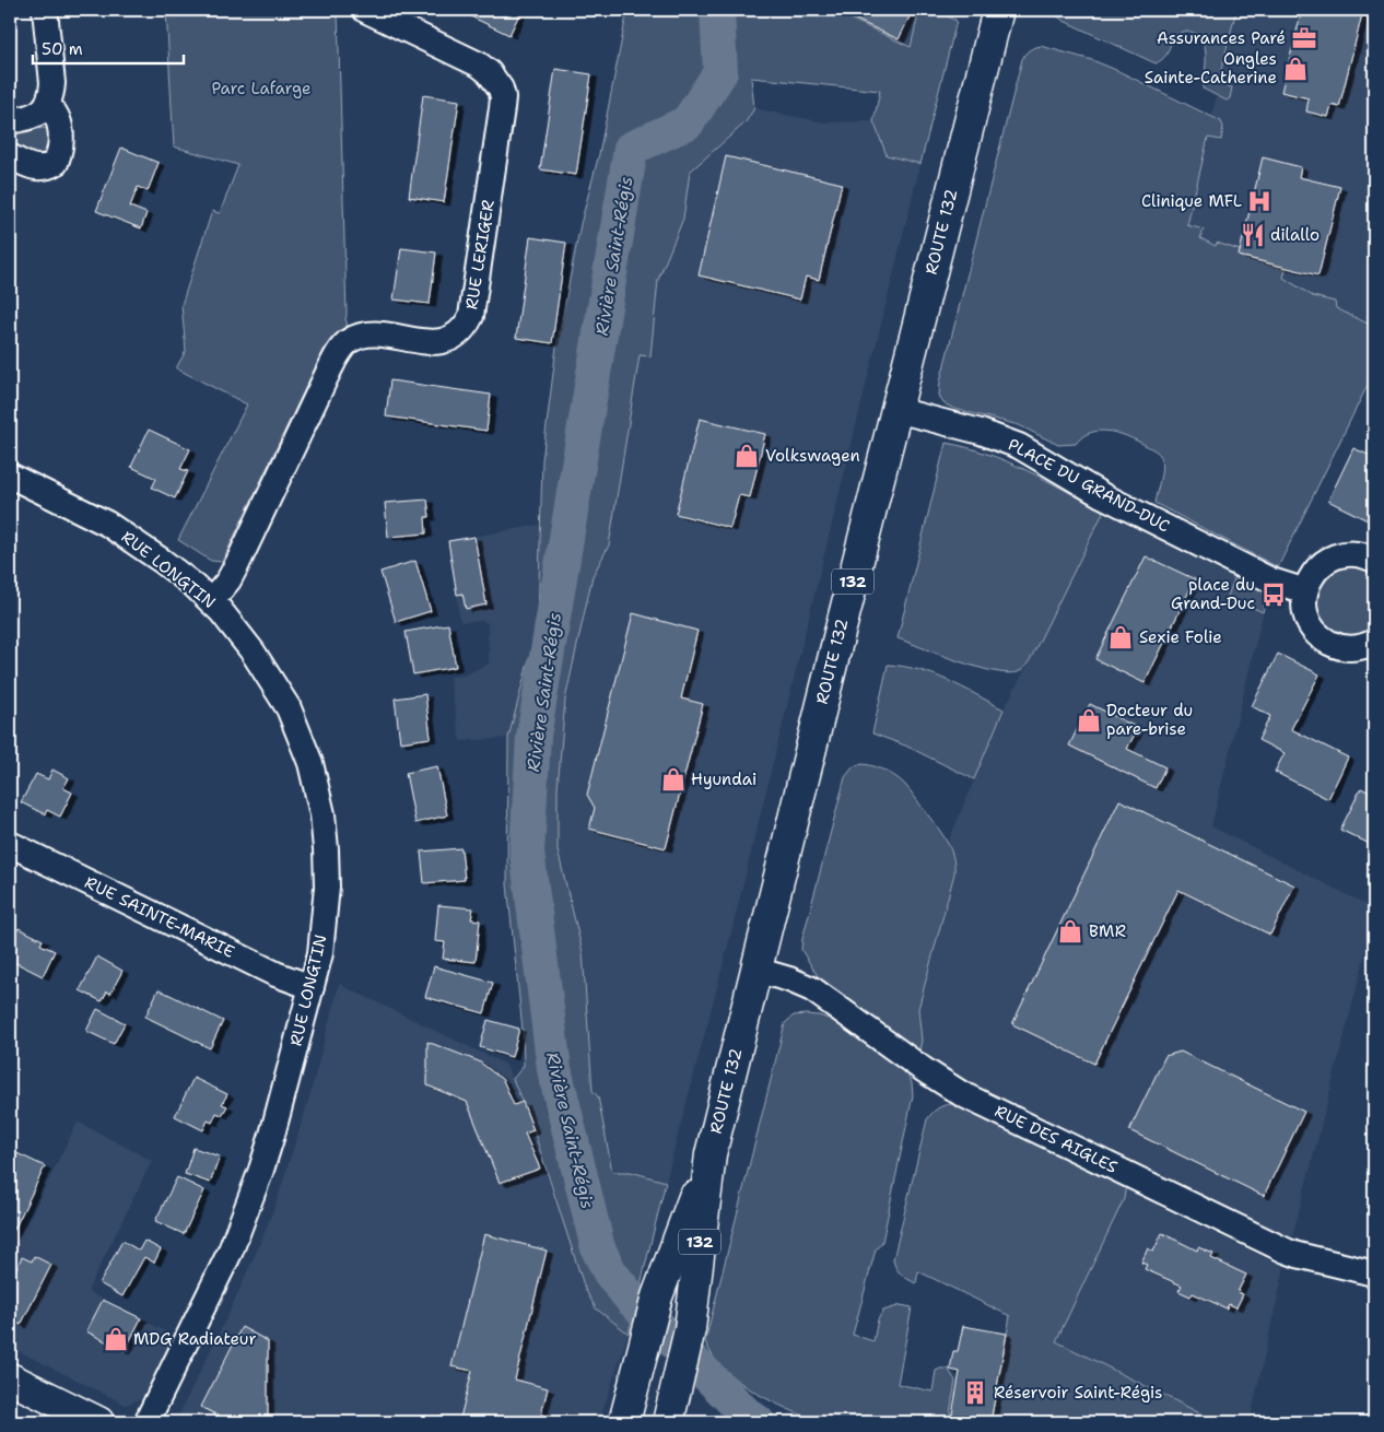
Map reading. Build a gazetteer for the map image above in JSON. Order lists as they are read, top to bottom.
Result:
{
  "streets": {
    "main road": ["ROUTE 132", "132"],
    "street": [
      "RUE LERIGER",
      "PLACE DU GRAND-DUC",
      "RUE LONGTIN",
      "RUE SAINTE-MARIE",
      "RUE DES AIGLES"
    ]
  },
  "crossings": [
    ["ROUTE 132", "PLACE DU GRAND-DUC"],
    ["ROUTE 132", "RUE DES AIGLES"],
    ["RUE LERIGER", "RUE LONGTIN"],
    ["RUE LONGTIN", "RUE SAINTE-MARIE"]
  ],
  "water": ["Rivière Saint-Régis"],
  "parks": ["Parc Lafarge"],
  "places": {
    "office": ["Assurances Paré"],
    "shop": [
      "Ongles Sainte-Catherine",
      "Volkswagen",
      "Sexie Folie",
      "Docteur du pare-brise",
      "Hyundai",
      "BMR",
      "MDG Radiateur"
    ],
    "hospital": ["Clinique MFL"],
    "restaurant": ["dilallo"],
    "bus stop": ["place du Grand-Duc"],
    "building": ["Réservoir Saint-Régis"]
  },
  "scale_bar": "50 m"
}
